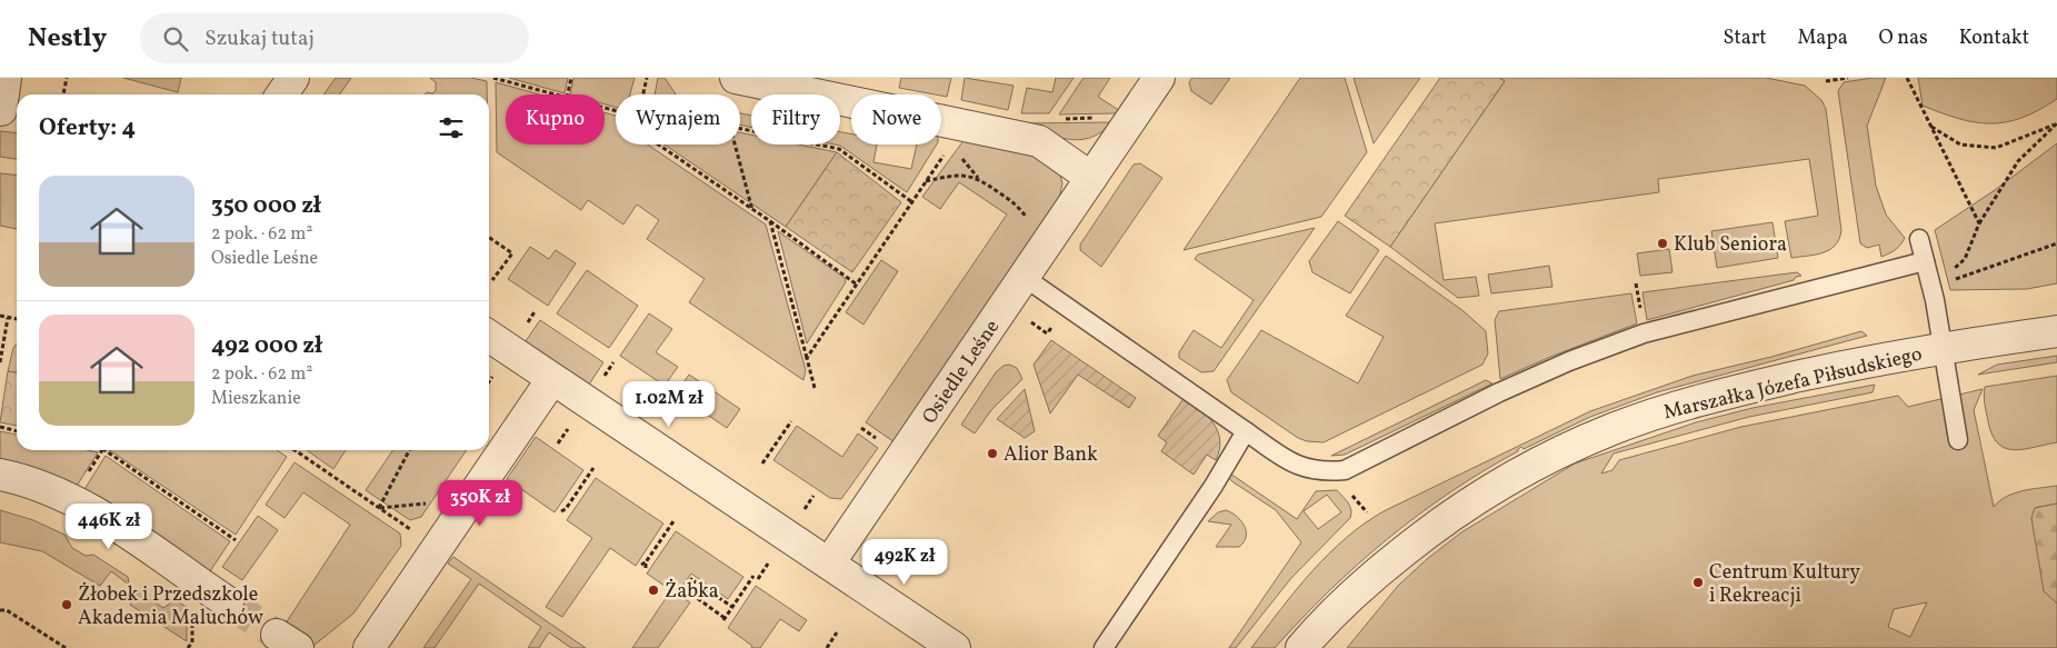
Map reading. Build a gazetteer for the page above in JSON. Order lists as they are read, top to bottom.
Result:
{
  "streets": {
    "street": ["Osiedle Leśne", "Marszałka Józefa Piłsudskiego"]
  },
  "places": [
    "Klub Seniora",
    "Alior Bank",
    "Centrum Kultury i Rekreacji",
    "Żabka",
    "Żłobek i Przedszkole Akademia Maluchów"
  ],
  "page": {
    "header": "Nestly",
    "search": "Szukaj tutaj",
    "nav": [
      "Start",
      "Mapa",
      "O nas",
      "Kontakt"
    ],
    "chip": [
      "Kupno",
      "Wynajem",
      "Filtry",
      "Nowe"
    ],
    "heading": "Oferty: 4",
    "list": [
      {
        "name": "350 000 zł",
        "note": "2 pok. · 62 m² · Osiedle Leśne"
      },
      {
        "name": "492 000 zł",
        "note": "2 pok. · 62 m² · Mieszkanie"
      }
    ],
    "price": [
      "1.02M zł",
      "350K zł",
      "446K zł",
      "492K zł"
    ]
  }
}
